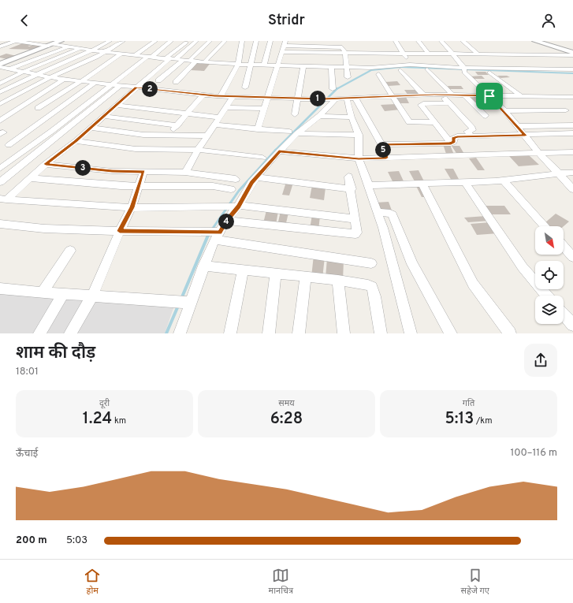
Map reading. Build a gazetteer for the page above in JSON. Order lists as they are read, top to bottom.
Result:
{
  "north": "bottom right",
  "page": {
    "header": "Stridr",
    "pins": [
      "2",
      "1",
      "5",
      "3",
      "4"
    ],
    "heading": ["शाम की दौड़", "18:01"],
    "stats": [
      ["दूरी", "1.24 km"],
      ["समय", "6:28"],
      ["गति", "5:13 /km"]
    ],
    "chart": ["ऊँचाई", "100–116 m"],
    "list": [
      {
        "name": "200 m",
        "note": "5:03"
      }
    ],
    "tabs": ["होम", "मानचित्र", "सहेजे गए"]
  }
}
